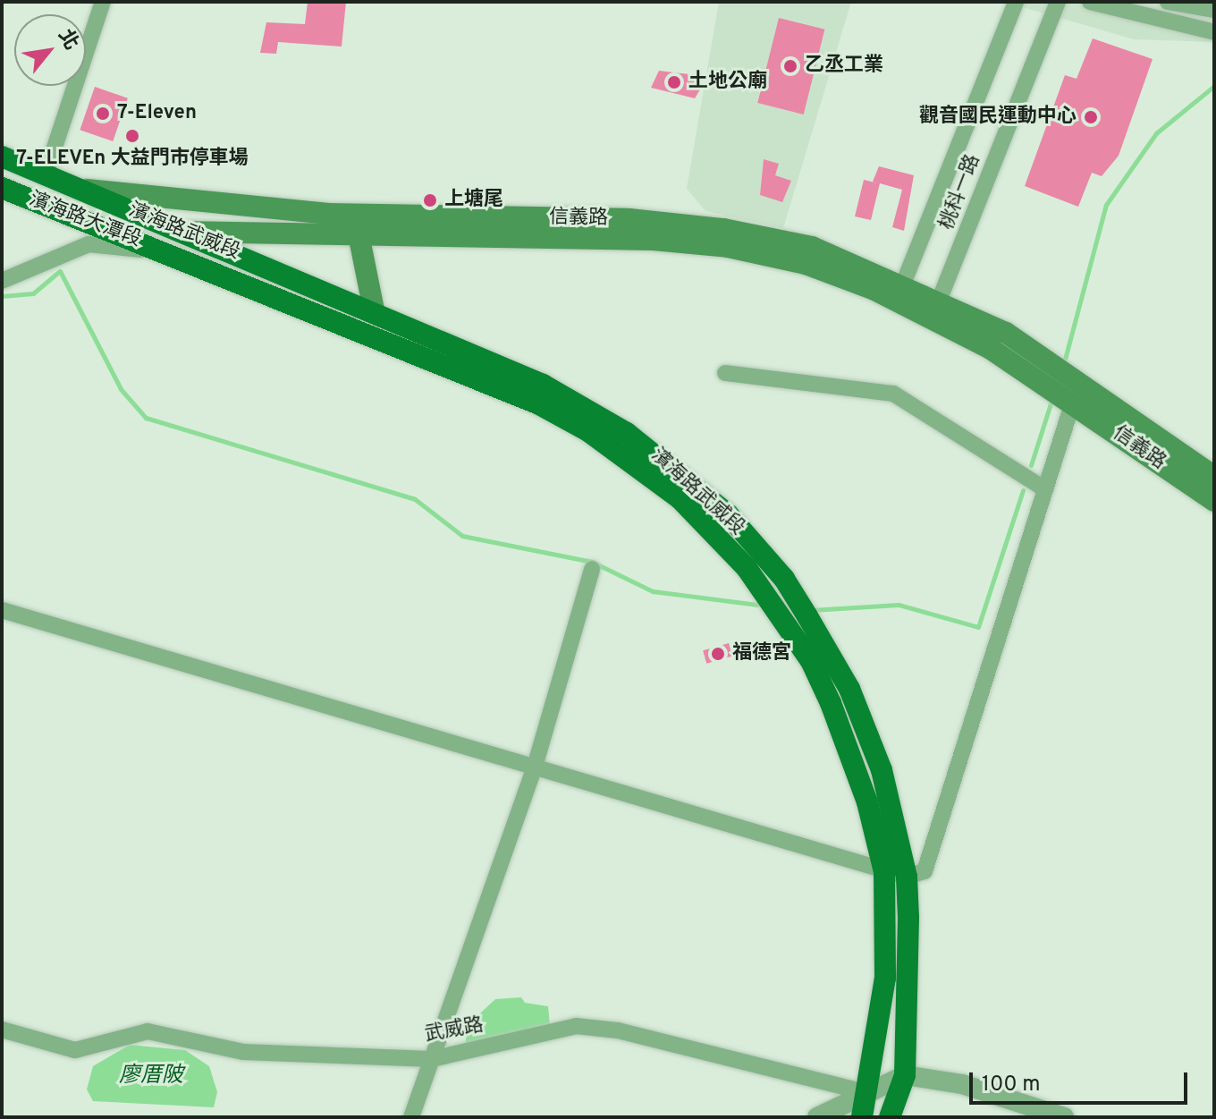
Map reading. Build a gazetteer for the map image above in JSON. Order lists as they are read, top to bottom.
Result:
{
  "streets": {
    "main road": ["信義路", "濱海路大潭段", "濱海路武威段"],
    "street": ["桃科一路", "武威路"]
  },
  "crossings": [
    ["桃科一路", "信義路"],
    ["信義路", "濱海路大潭段"],
    ["信義路", "濱海路武威段"],
    ["濱海路大潭段", "濱海路武威段"],
    ["濱海路武威段", "武威路"]
  ],
  "water": ["廖厝陂"],
  "places": [
    "乙丞工業",
    "土地公廟",
    "7-Eleven",
    "觀音國民運動中心",
    "7-ELEVEn 大益門市停車場",
    "上塘尾",
    "福德宮"
  ],
  "scale_bar": "100 m",
  "north": "top right"
}
